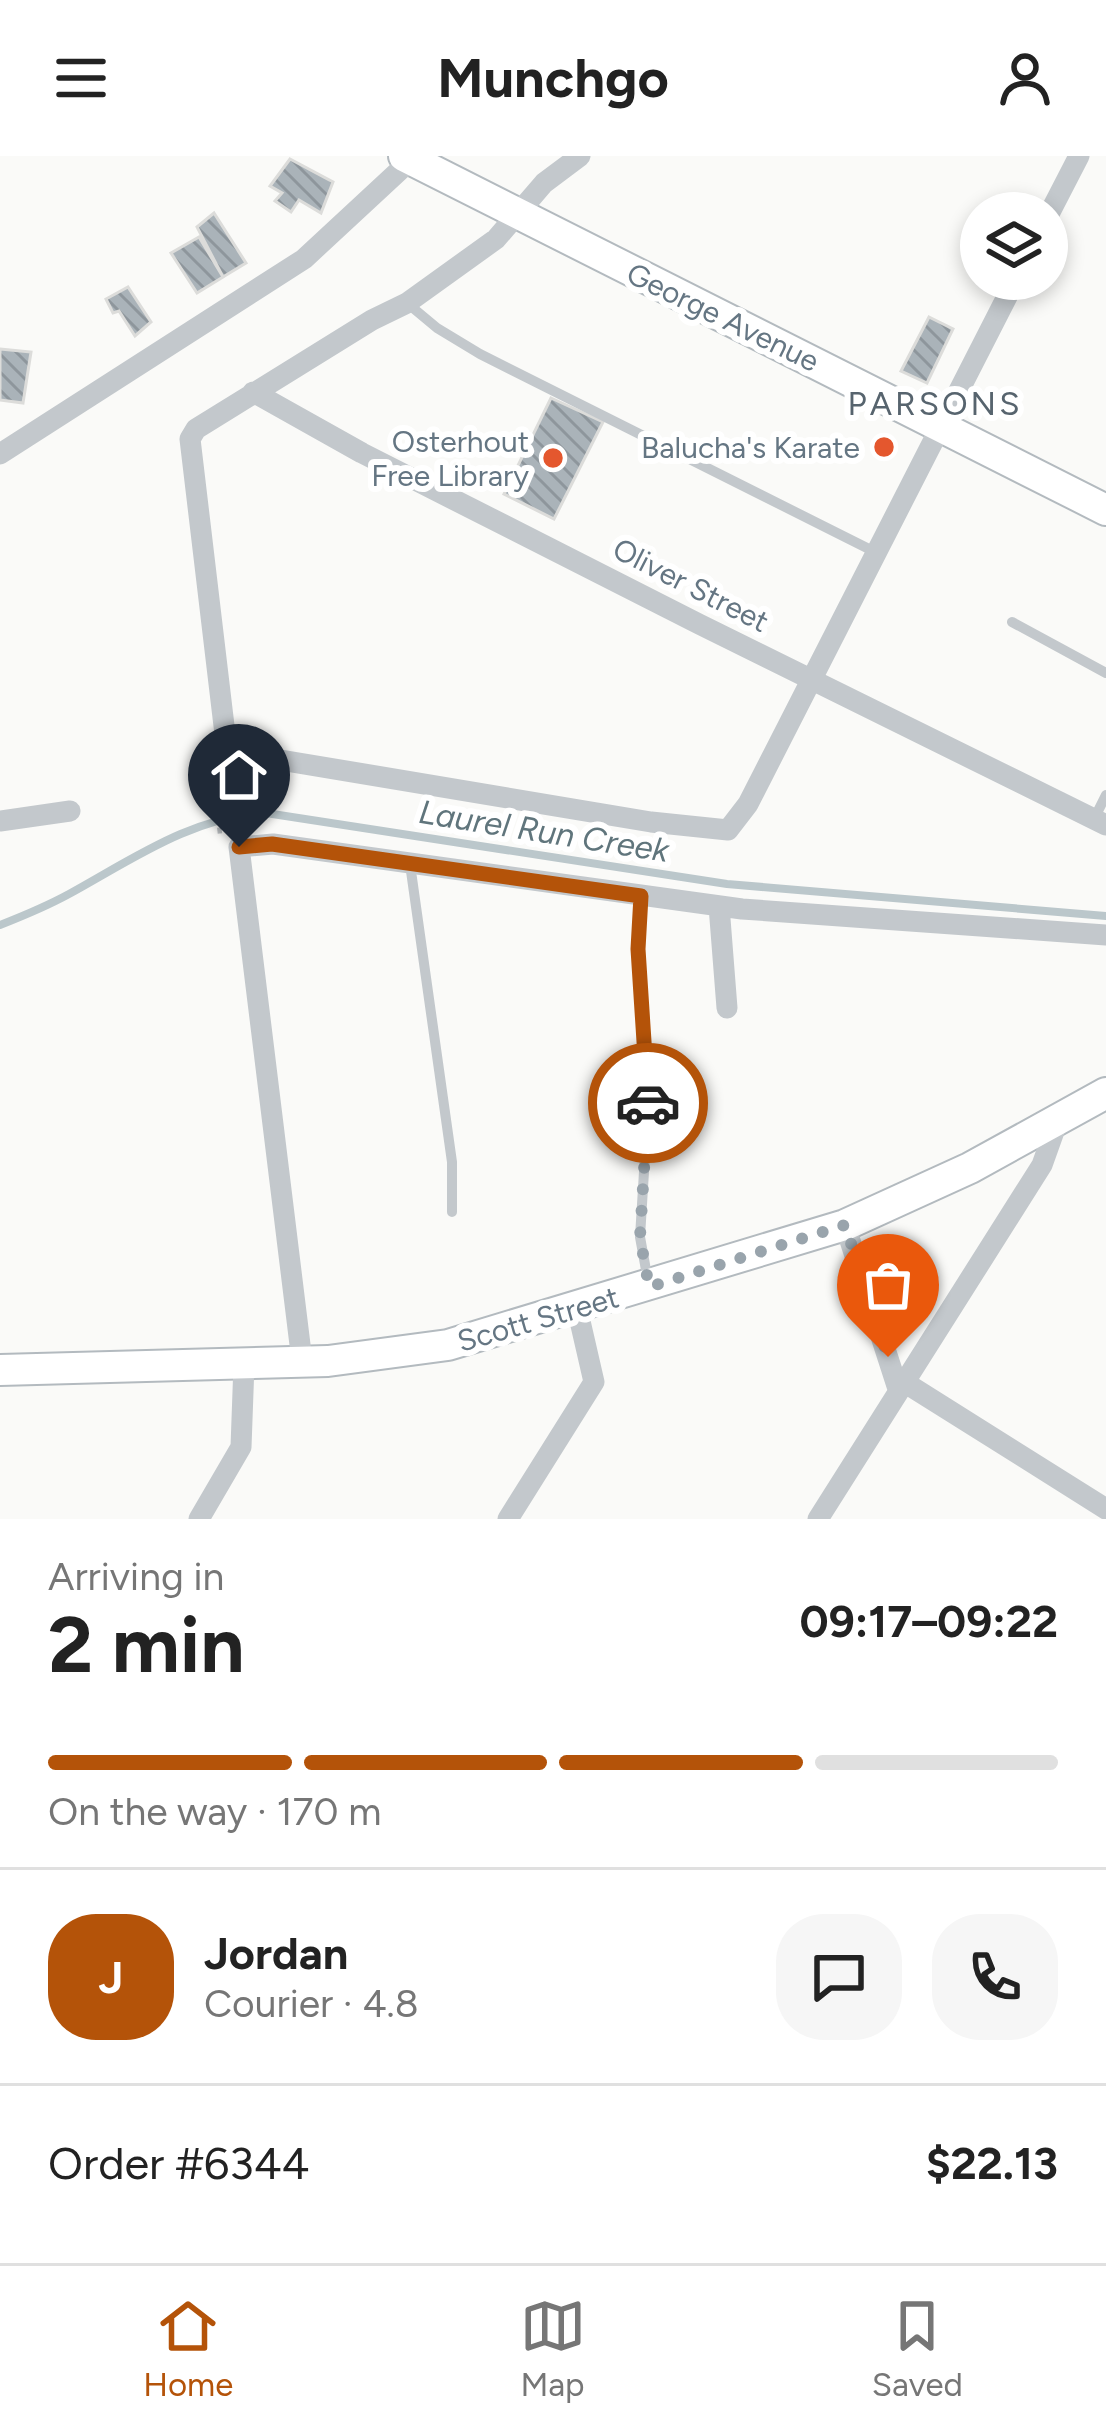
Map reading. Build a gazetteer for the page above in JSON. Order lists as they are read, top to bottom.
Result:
{
  "streets": {
    "street": ["George Avenue", "Oliver Street", "Scott Street"]
  },
  "districts": ["PARSONS"],
  "water": ["Laurel Run Creek"],
  "places": ["Balucha's Karate", "Osterhout Free Library"],
  "page": {
    "header": "Munchgo",
    "heading": ["2 min", "Arriving in", "09:17–09:22"],
    "panel": [
      "Jordan",
      "Courier · 4.8",
      "Order #6344",
      "$22.13"
    ],
    "bar": "On the way · 170 m",
    "round": "J",
    "tabs": ["Home", "Map", "Saved"]
  }
}
